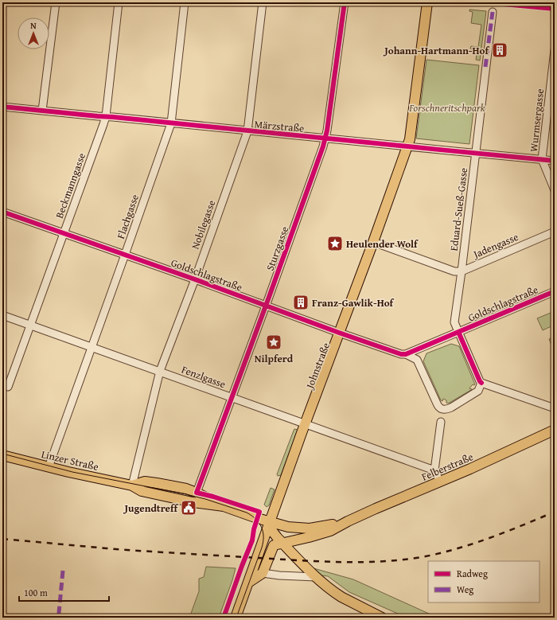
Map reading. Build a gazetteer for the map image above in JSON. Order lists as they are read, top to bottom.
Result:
{
  "streets": {
    "main road": ["Johnstraße", "Linzer Straße", "Felberstraße"],
    "street": [
      "Wurmsergasse",
      "Märzstraße",
      "Beckmanngasse",
      "Eduard-Sueß-Gasse",
      "Flachgasse",
      "Nobilegasse",
      "Jadengasse",
      "Sturzgasse",
      "Goldschlagstraße",
      "Fenzlgasse"
    ]
  },
  "crossings": [
    ["Wurmsergasse", "Märzstraße"],
    ["Märzstraße", "Beckmanngasse"],
    ["Märzstraße", "Eduard-Sueß-Gasse"],
    ["Märzstraße", "Flachgasse"],
    ["Märzstraße", "Nobilegasse"],
    ["Märzstraße", "Sturzgasse"],
    ["Märzstraße", "Johnstraße"],
    ["Beckmanngasse", "Goldschlagstraße"],
    ["Beckmanngasse", "Fenzlgasse"],
    ["Eduard-Sueß-Gasse", "Jadengasse"],
    ["Eduard-Sueß-Gasse", "Goldschlagstraße"],
    ["Flachgasse", "Goldschlagstraße"],
    ["Flachgasse", "Fenzlgasse"],
    ["Flachgasse", "Linzer Straße"],
    ["Nobilegasse", "Goldschlagstraße"],
    ["Nobilegasse", "Fenzlgasse"],
    ["Nobilegasse", "Linzer Straße"],
    ["Sturzgasse", "Goldschlagstraße"],
    ["Sturzgasse", "Fenzlgasse"],
    ["Sturzgasse", "Linzer Straße"],
    ["Goldschlagstraße", "Johnstraße"],
    ["Johnstraße", "Fenzlgasse"],
    ["Johnstraße", "Linzer Straße"],
    ["Johnstraße", "Felberstraße"],
    ["Linzer Straße", "Felberstraße"]
  ],
  "parks": ["Forschneritschpark"],
  "places": {
    "building": ["Johann-Hartmann-Hof", "Franz-Gawlik-Hof"],
    "place": ["Heulender Wolf", "Nilpferd"],
    "public building": ["Jugendtreff"]
  },
  "legend": ["Radweg", "Weg"],
  "scale_bar": "100 m",
  "north": "top"
}
